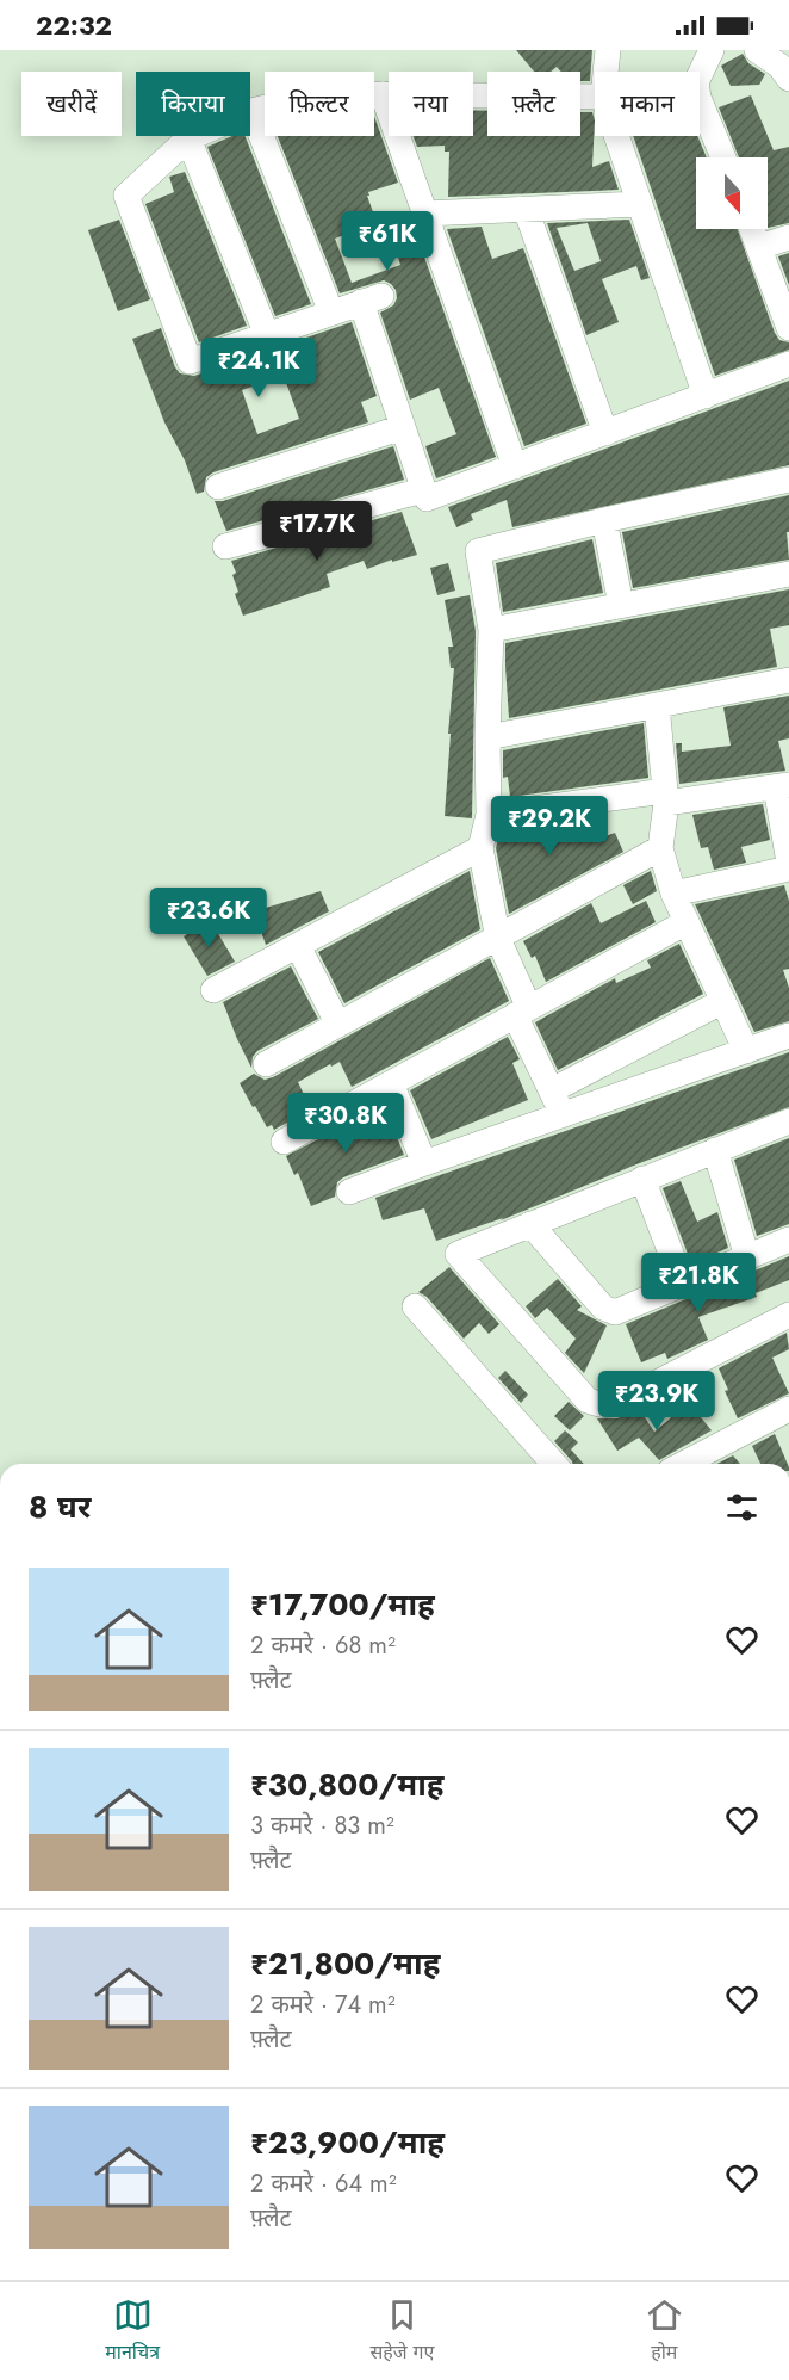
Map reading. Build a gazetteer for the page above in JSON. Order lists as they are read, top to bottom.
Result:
{
  "north": "bottom",
  "page": {
    "status": "22:32",
    "chip": [
      "खरीदें",
      "किराया",
      "फ़िल्टर",
      "नया",
      "फ़्लैट",
      "मकान"
    ],
    "price": [
      "₹61K",
      "₹24.1K",
      "₹17.7K",
      "₹29.2K",
      "₹23.6K",
      "₹30.8K",
      "₹21.8K",
      "₹23.9K"
    ],
    "heading": "8 घर",
    "list": [
      {
        "name": "₹17,700/माह",
        "note": "2 कमरे · 68 m² · फ़्लैट"
      },
      {
        "name": "₹30,800/माह",
        "note": "3 कमरे · 83 m² · फ़्लैट"
      },
      {
        "name": "₹21,800/माह",
        "note": "2 कमरे · 74 m² · फ़्लैट"
      },
      {
        "name": "₹23,900/माह",
        "note": "2 कमरे · 64 m² · फ़्लैट"
      }
    ],
    "tabs": ["मानचित्र", "सहेजे गए", "होम"]
  }
}
